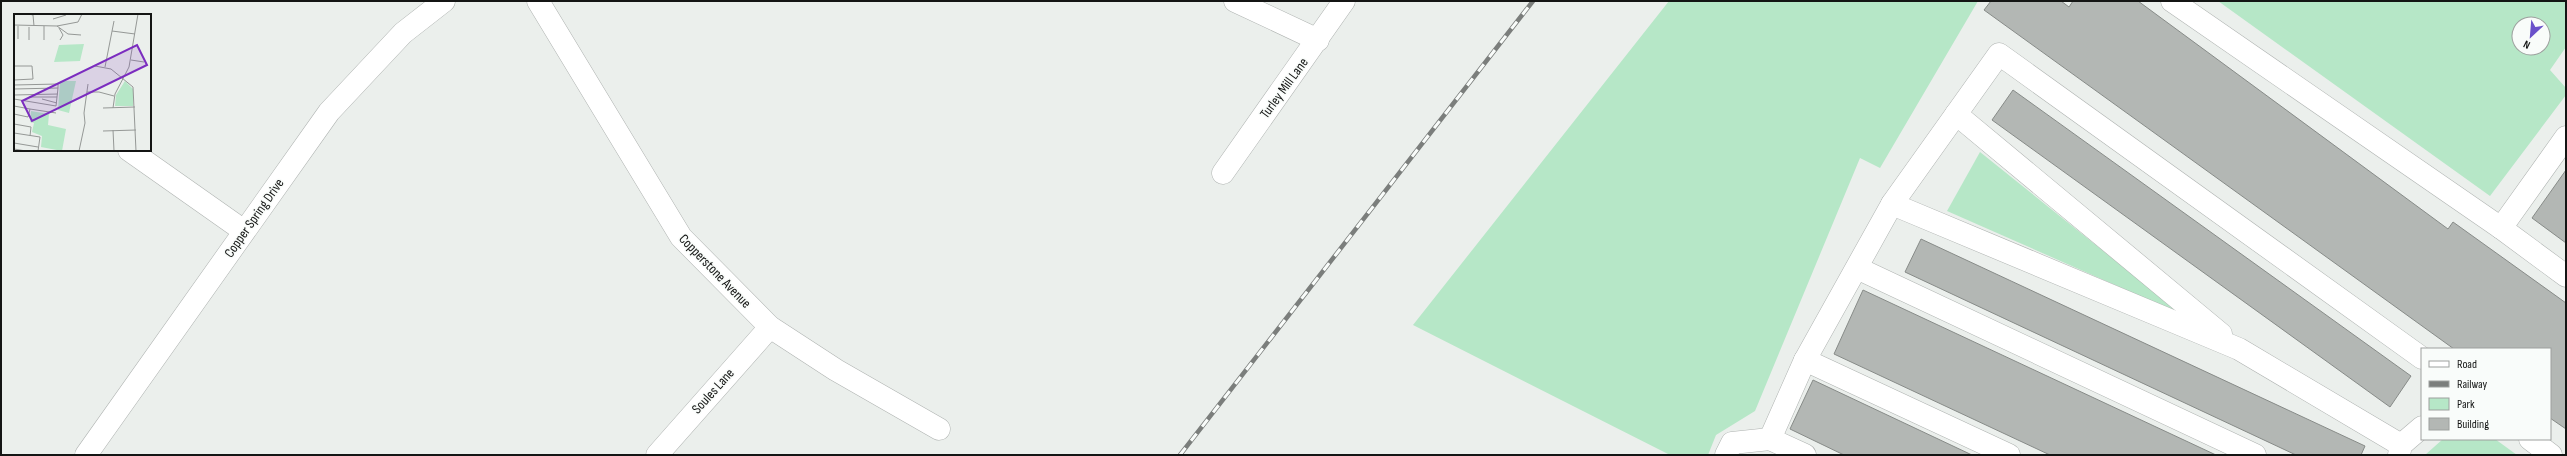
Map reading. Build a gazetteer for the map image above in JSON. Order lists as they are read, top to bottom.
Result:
{
  "streets": {
    "street": [
      "Turley Mill Lane",
      "Copper Spring Drive",
      "Copperstone Avenue",
      "Soules Lane"
    ]
  },
  "crossings": [
    ["Copperstone Avenue", "Soules Lane"]
  ],
  "legend": [
    "Road",
    "Railway",
    "Park",
    "Building"
  ],
  "north": "bottom left"
}
